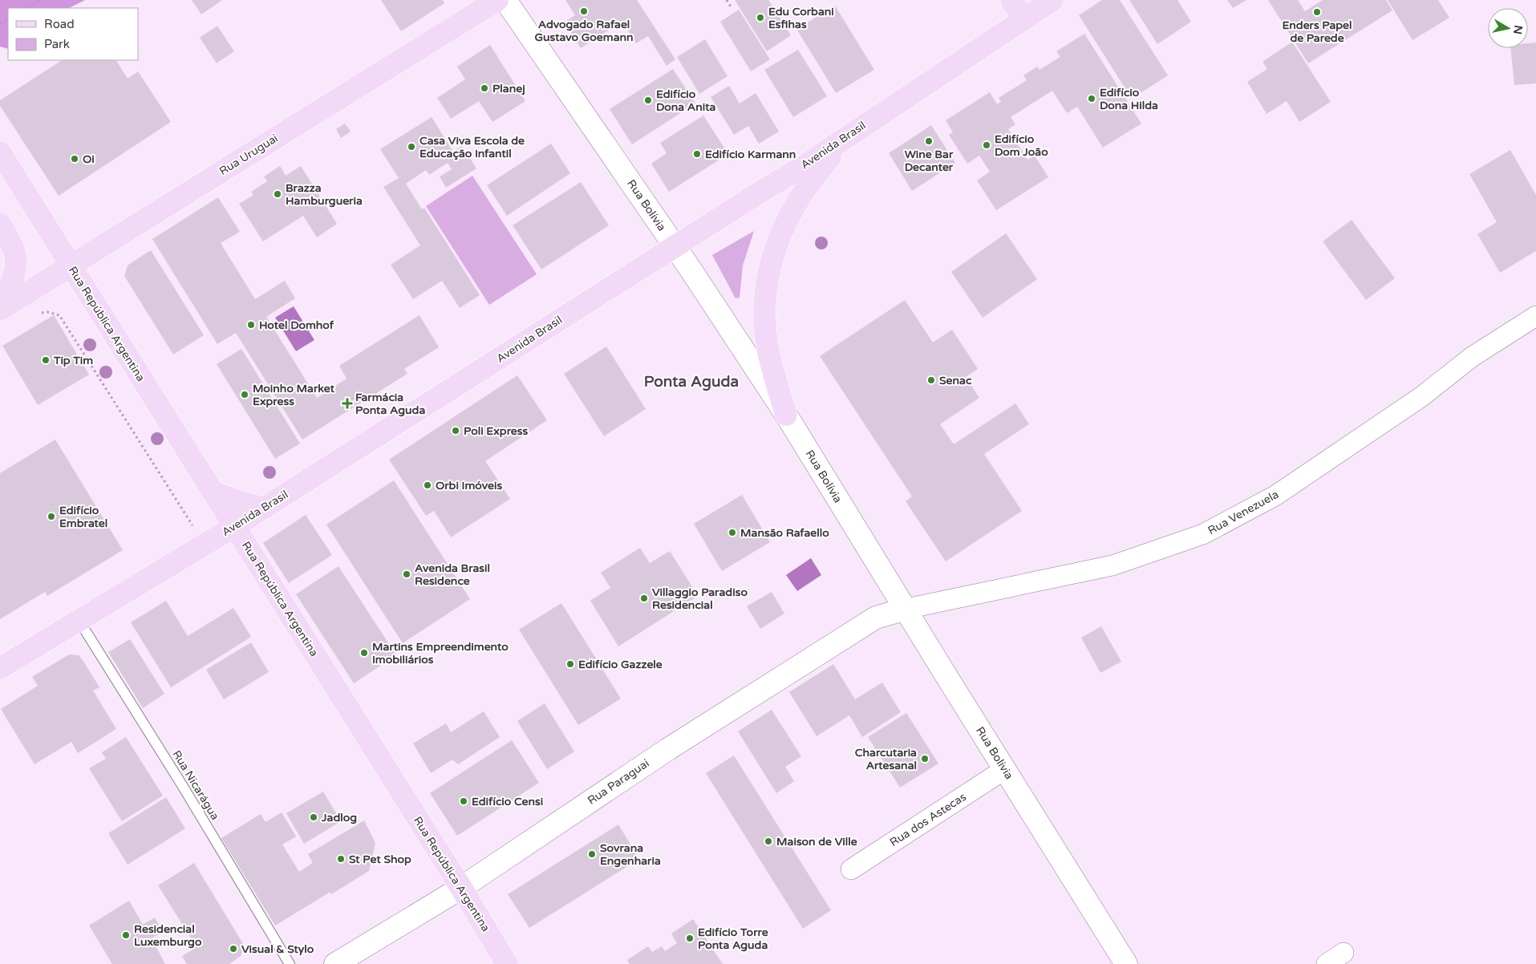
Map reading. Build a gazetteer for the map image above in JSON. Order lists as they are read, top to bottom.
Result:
{
  "streets": {
    "main road": ["Avenida Brasil", "Rua Uruguai", "Rua República Argentina"],
    "street": [
      "Rua Bolívia",
      "Rua Venezuela",
      "Rua Paraguai",
      "Rua dos Astecas"
    ],
    "lane": ["Rua Nicarágua"]
  },
  "crossings": [
    ["Avenida Brasil", "Rua Bolívia"],
    ["Avenida Brasil", "Rua República Argentina"],
    ["Avenida Brasil", "Rua Nicarágua"],
    ["Rua Uruguai", "Rua República Argentina"],
    ["Rua Bolívia", "Rua Venezuela"],
    ["Rua Bolívia", "Rua Paraguai"],
    ["Rua Bolívia", "Rua dos Astecas"],
    ["Rua República Argentina", "Rua Paraguai"],
    ["Rua Venezuela", "Rua Paraguai"]
  ],
  "districts": ["Ponta Aguda"],
  "places": {
    "other": [
      "Advogado Rafael Gustavo Goemann",
      "Enders Papel de Parede",
      "Edu Corbani Esfihas",
      "Planej",
      "Edifício Dona Hilda",
      "Edifício Dona Anita",
      "Wine Bar Decanter",
      "Edifício Dom João",
      "Casa Viva Escola de Educação Infantil",
      "Edifício Karmann",
      "Oi",
      "Brazza Hamburgueria",
      "Hotel Domhof",
      "Tip Tim",
      "Senac",
      "Moinho Market Express",
      "Poli Express",
      "Orbi Imóveis",
      "Edifício Embratel",
      "Mansão Rafaello",
      "Avenida Brasil Residence",
      "Villaggio Paradiso Residencial",
      "Martins Empreendimento Imobiliários",
      "Edifício Gazzele",
      "Charcutaria Artesanal",
      "Edifício Censi",
      "Jadlog",
      "Maison de Ville",
      "Sovrana Engenharia",
      "St Pet Shop",
      "Residencial Luxemburgo",
      "Edifício Torre Ponta Aguda",
      "Visual & Stylo"
    ],
    "health": ["Farmácia Ponta Aguda"]
  },
  "legend": ["Road", "Park"],
  "north": "right"
}
